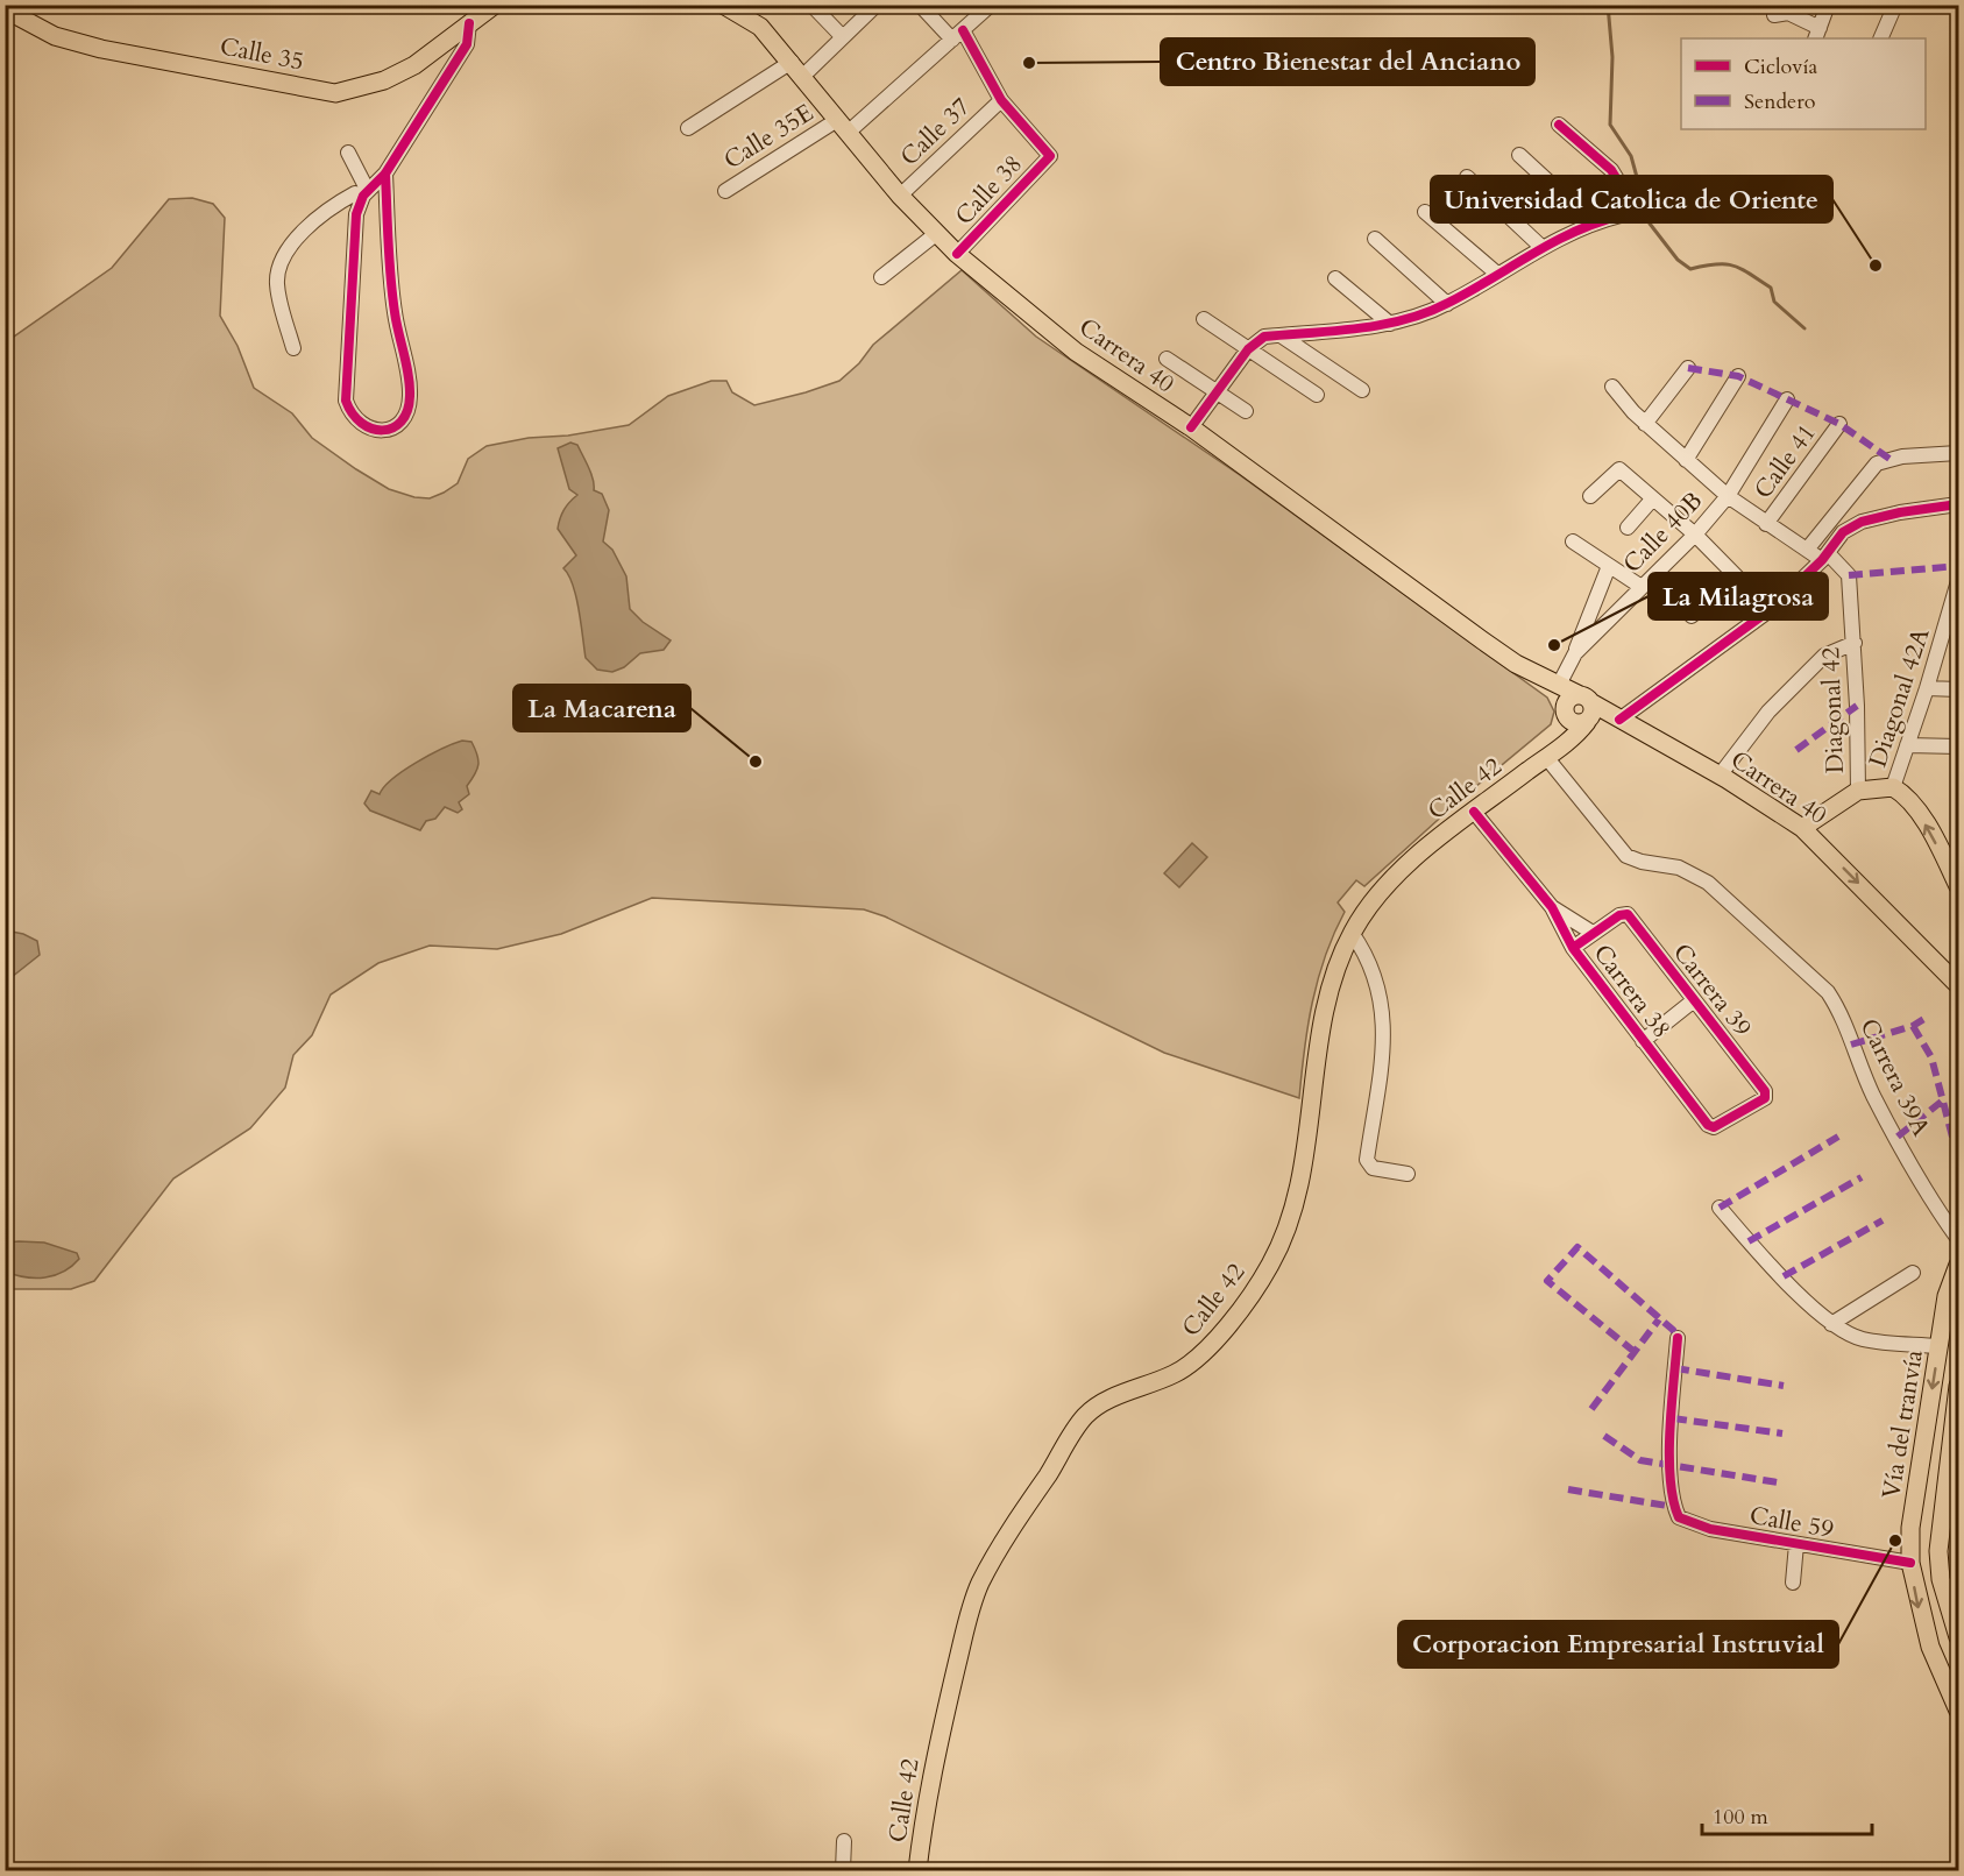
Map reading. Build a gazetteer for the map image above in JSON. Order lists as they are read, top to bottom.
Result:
{
  "streets": {
    "main road": [
      "Calle 35",
      "Carrera 40",
      "Calle 42",
      "Vía del tranvía"
    ],
    "street": [
      "Calle 37",
      "Calle 35E",
      "Calle 38",
      "Calle 41",
      "Calle 40B",
      "Diagonal 42A",
      "Diagonal 42",
      "Carrera 39",
      "Carrera 38",
      "Carrera 39A",
      "Calle 59"
    ]
  },
  "crossings": [
    ["Calle 37", "Calle 38"],
    ["Calle 37", "Carrera 40"],
    ["Calle 35E", "Carrera 40"],
    ["Calle 38", "Carrera 40"],
    ["Carrera 40", "Calle 40B"],
    ["Calle 41", "Diagonal 42"],
    ["Calle 40B", "Diagonal 42"],
    ["Calle 42", "Carrera 38"],
    ["Calle 42", "Carrera 39A"],
    ["Carrera 39", "Carrera 38"],
    ["Vía del tranvía", "Calle 59"]
  ],
  "places": [
    "Centro Bienestar del Anciano",
    "Universidad Catolica de Oriente",
    "La Milagrosa",
    "La Macarena",
    "Corporacion Empresarial Instruvial"
  ],
  "legend": ["Ciclovía", "Sendero"],
  "scale_bar": "100 m"
}
